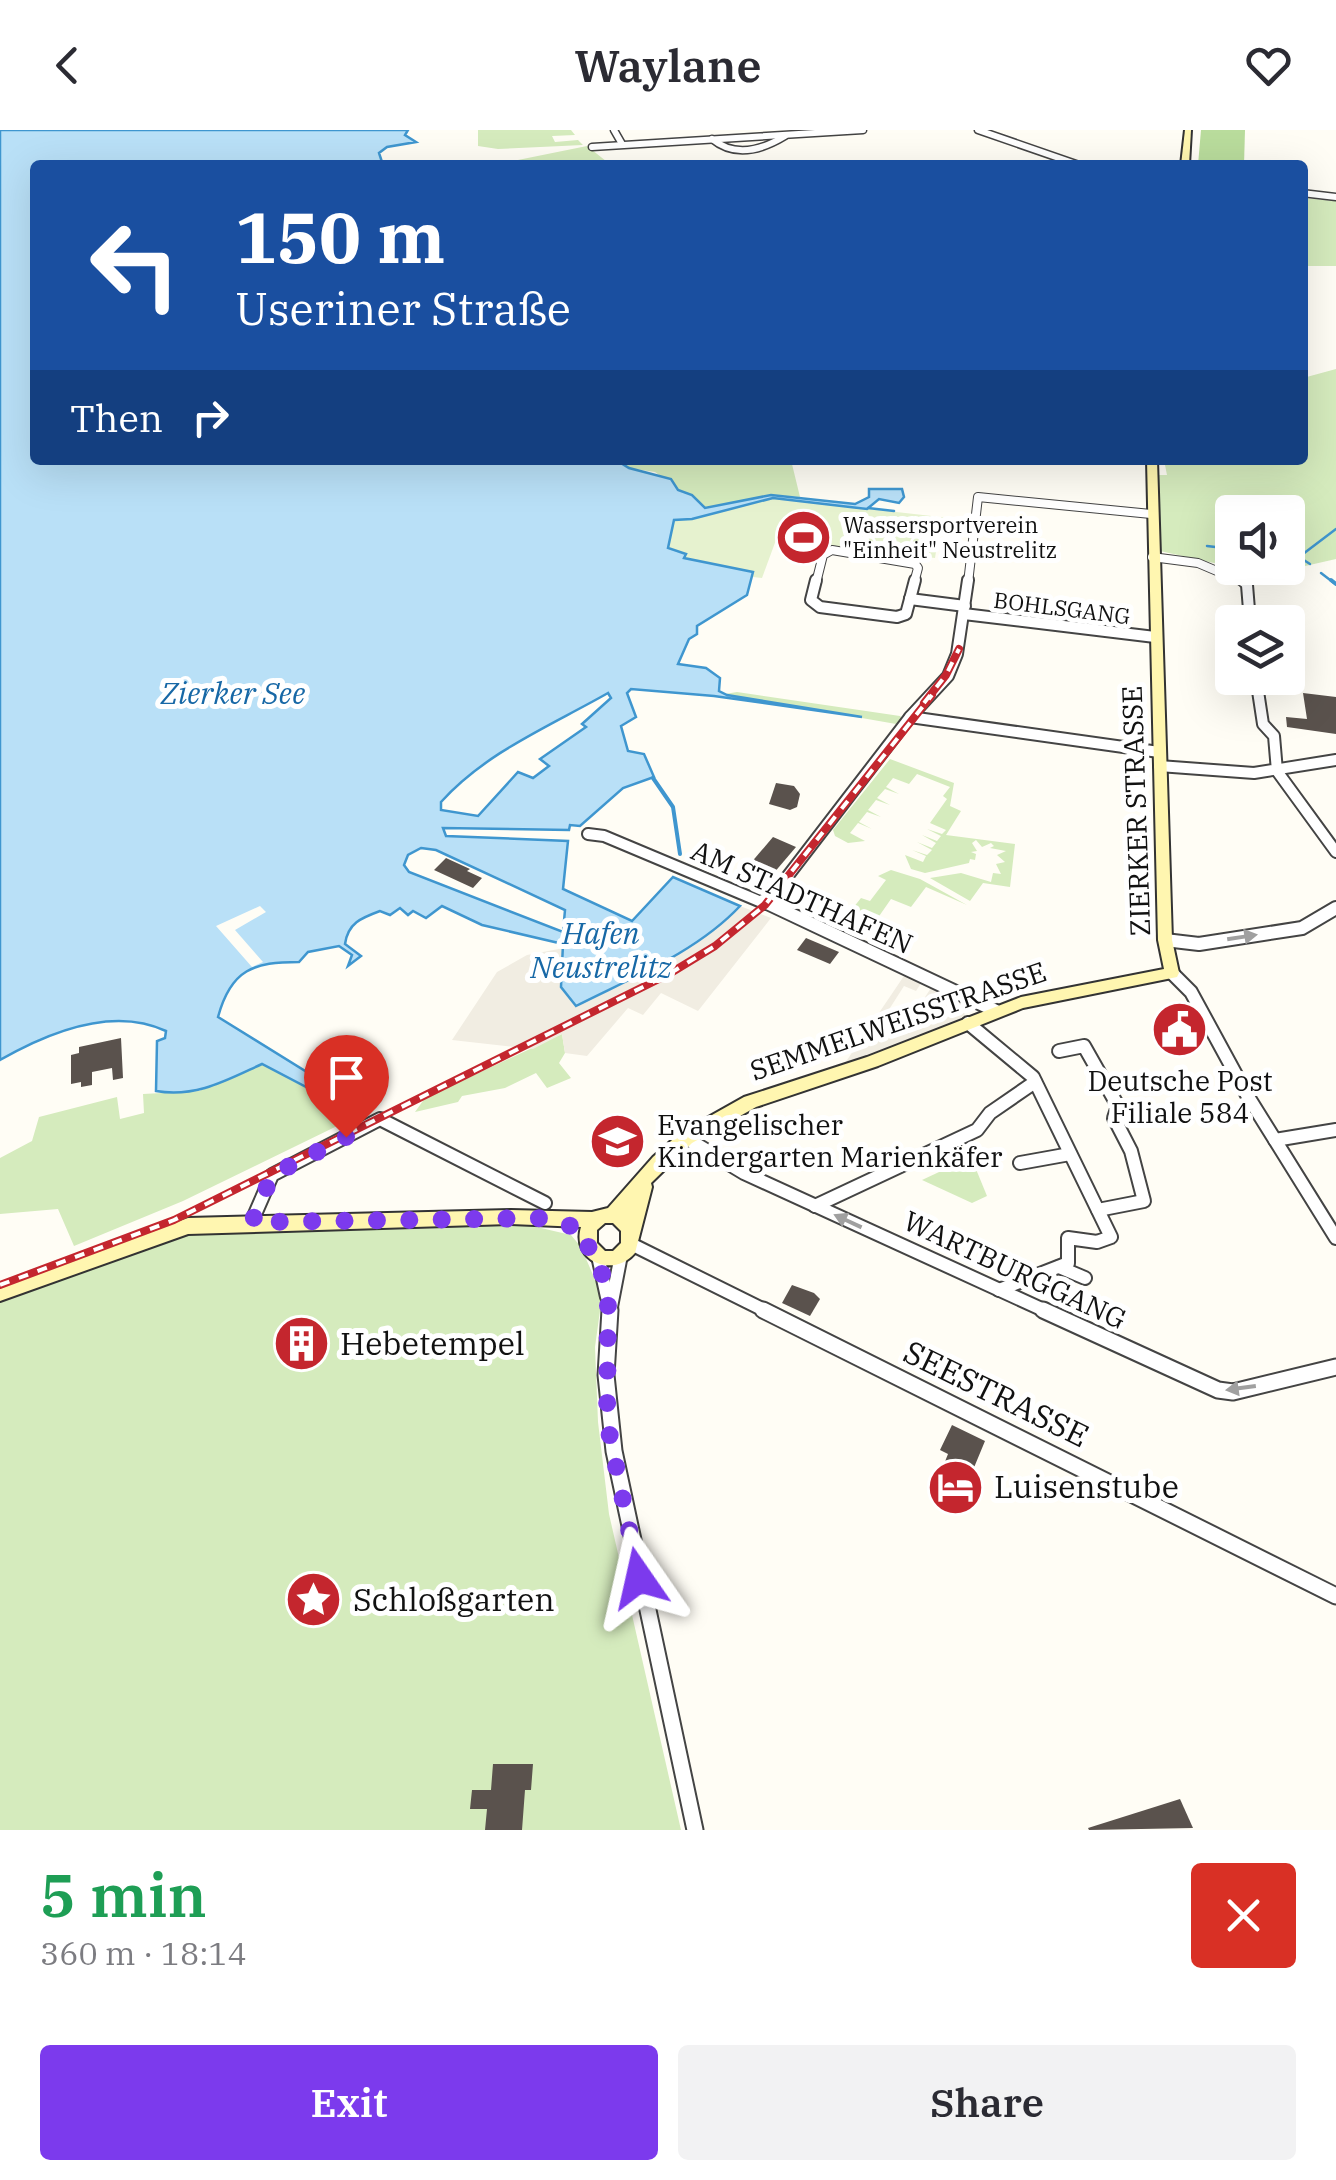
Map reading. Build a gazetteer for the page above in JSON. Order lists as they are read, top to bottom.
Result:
{
  "streets": {
    "main road": ["ZIERKER STRASSE", "SEMMELWEISSTRASSE"],
    "street": [
      "BOHLSGANG",
      "AM STADTHAFEN",
      "WARTBURGGANG",
      "SEESTRASSE"
    ]
  },
  "crossings": [
    ["BOHLSGANG", "ZIERKER STRASSE"],
    ["ZIERKER STRASSE", "SEMMELWEISSTRASSE"],
    ["AM STADTHAFEN", "SEMMELWEISSTRASSE"],
    ["SEMMELWEISSTRASSE", "WARTBURGGANG"],
    ["SEMMELWEISSTRASSE", "SEESTRASSE"]
  ],
  "one_way": ["WARTBURGGANG"],
  "water": ["Zierker See", "Hafen Neustrelitz"],
  "places": {
    "sports": ["Wassersportverein \"Einheit\" Neustrelitz"],
    "public building": ["Deutsche Post Filiale 584"],
    "school or university": ["Evangelischer Kindergarten Marienkäfer"],
    "building": ["Hebetempel"],
    "hotel": ["Luisenstube"],
    "place": ["Schloßgarten"]
  },
  "page": {
    "header": "Waylane",
    "turn": ["150 m", "Useriner Straße"],
    "then": "Then",
    "heading": ["5 min", "360 m · 18:14"],
    "buttons": ["Exit", "Share"]
  }
}
